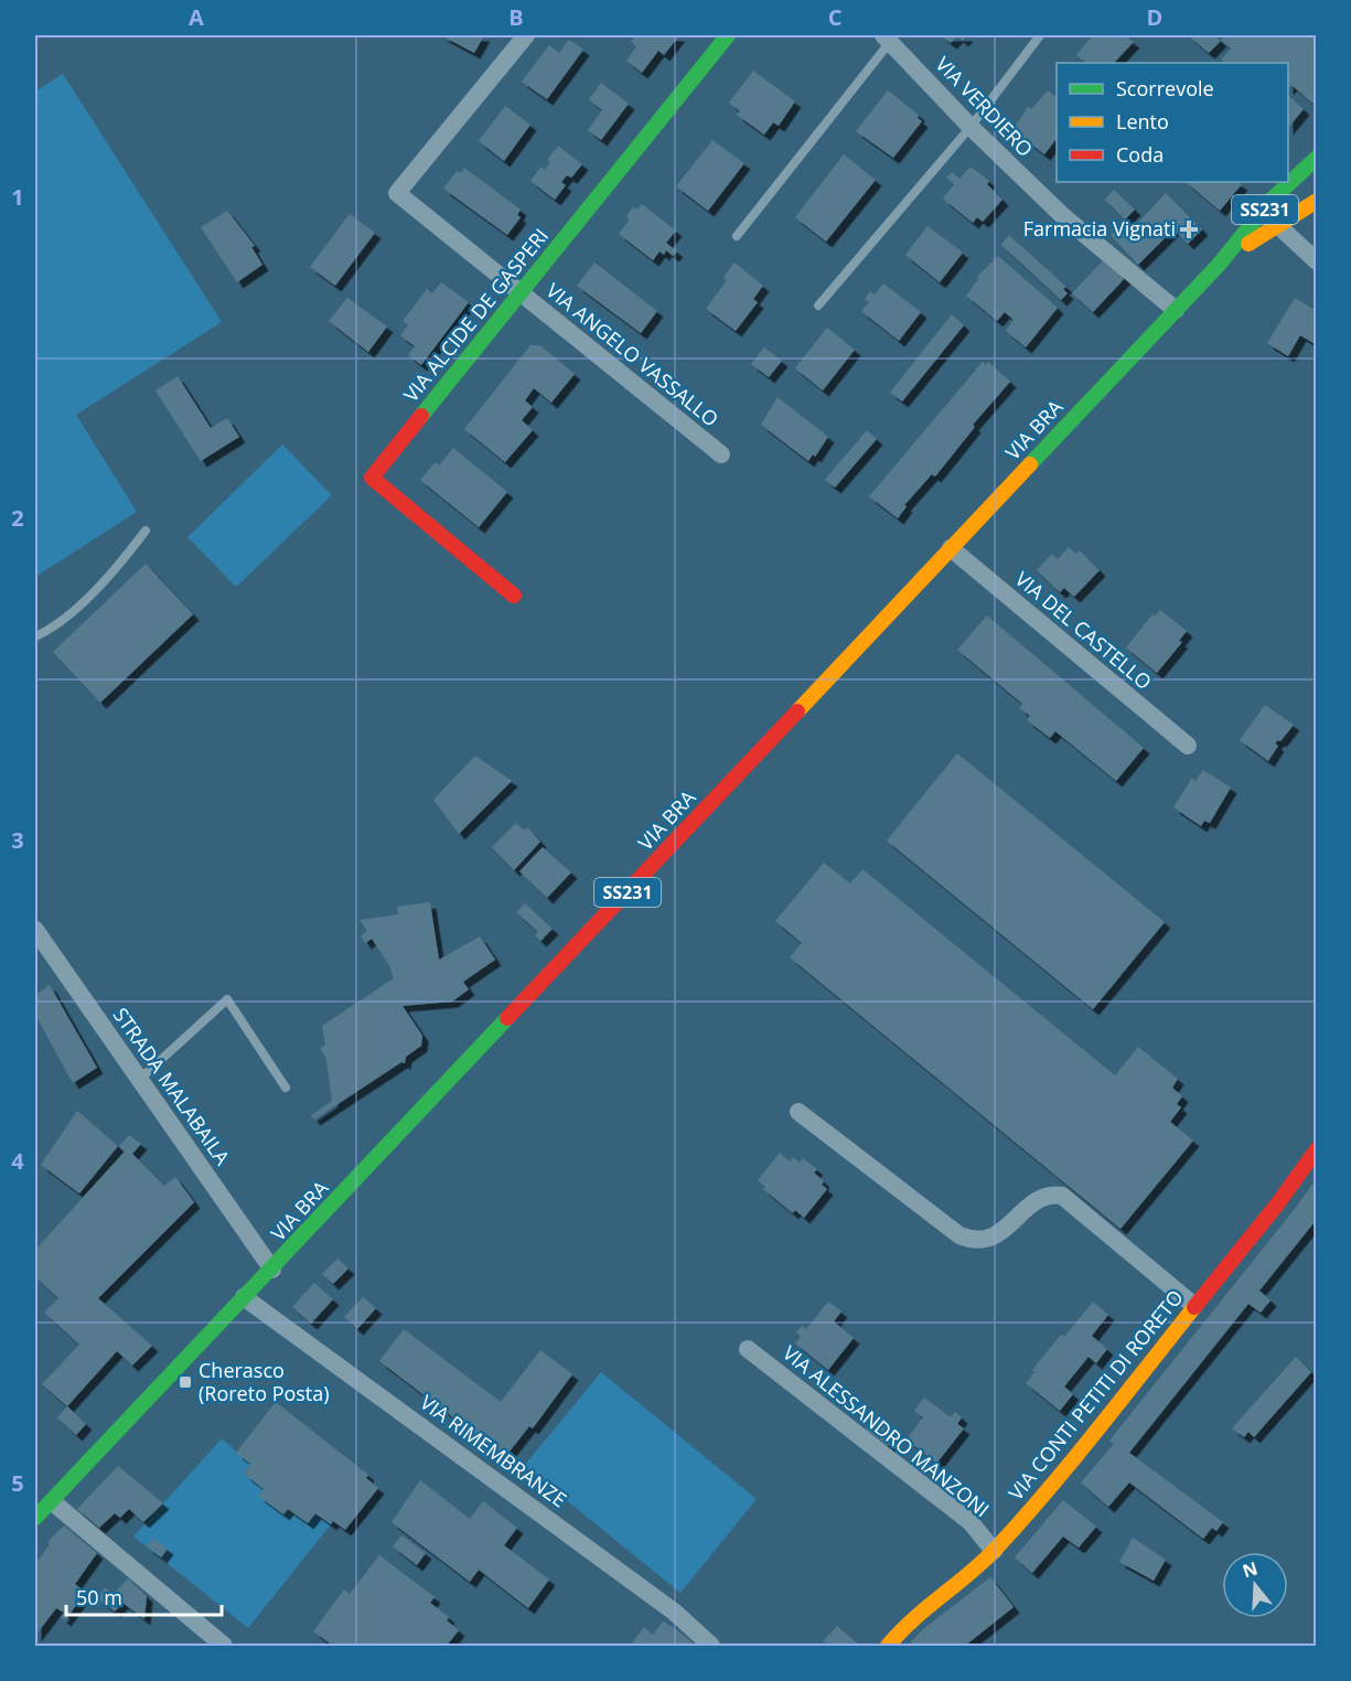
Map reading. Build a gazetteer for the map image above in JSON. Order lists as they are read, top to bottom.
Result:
{
  "streets": {
    "main road": [
      "SS231",
      "VIA ALCIDE DE GASPERI",
      "VIA BRA",
      "VIA CONTI PETITI DI RORETO"
    ],
    "street": [
      "VIA VERDIERO",
      "VIA ANGELO VASSALLO",
      "VIA DEL CASTELLO",
      "STRADA MALABAILA",
      "VIA ALESSANDRO MANZONI",
      "VIA RIMEMBRANZE"
    ]
  },
  "crossings": [
    ["VIA VERDIERO", "VIA BRA"],
    ["VIA ALCIDE DE GASPERI", "VIA ANGELO VASSALLO"],
    ["VIA BRA", "VIA DEL CASTELLO"],
    ["VIA BRA", "STRADA MALABAILA"],
    ["VIA BRA", "VIA RIMEMBRANZE"],
    ["VIA CONTI PETITI DI RORETO", "VIA ALESSANDRO MANZONI"]
  ],
  "places": {
    "health": ["Farmacia Vignati"],
    "transit": ["Cherasco (Roreto Posta)"]
  },
  "legend": ["Scorrevole", "Lento", "Coda"],
  "scale_bar": "50 m",
  "north": "top",
  "grid": {
    "columns": [
      "A",
      "B",
      "C",
      "D"
    ],
    "rows": [
      "1",
      "2",
      "3",
      "4",
      "5"
    ]
  }
}
